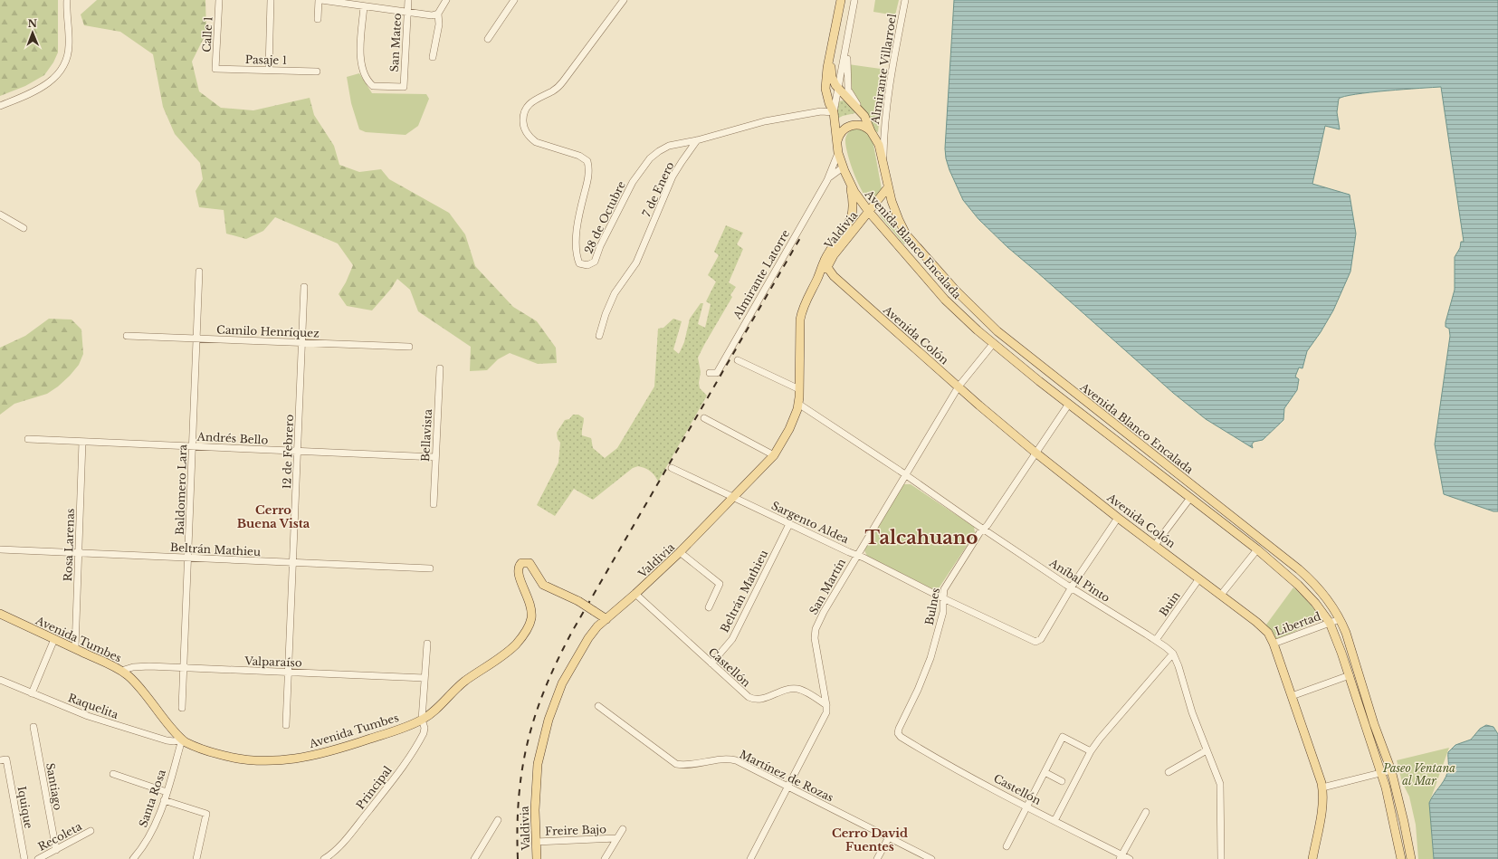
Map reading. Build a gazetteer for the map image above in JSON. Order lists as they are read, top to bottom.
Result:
{
  "streets": {
    "main road": [
      "Valdivia",
      "Avenida Blanco Encalada",
      "Avenida Colón",
      "Avenida Tumbes"
    ],
    "street": [
      "Calle 1",
      "San Mateo",
      "Pasaje 1",
      "Almirante Villarroel",
      "7 de Enero",
      "28 de Octubre",
      "Almirante Latorre",
      "Camilo Henríquez",
      "Bellavista",
      "Andrés Bello",
      "12 de Febrero",
      "Baldomero Lara",
      "Sargento Aldea",
      "Rosa Larenas",
      "Beltrán Mathieu",
      "Aníbal Pinto",
      "San Martín",
      "Buin",
      "Bulnes",
      "Libertad",
      "Valparaíso",
      "Castellón",
      "Raquelita",
      "Martínez de Rozas",
      "Santiago",
      "Principal",
      "Santa Rosa",
      "Iquique",
      "Freire Bajo",
      "Recoleta"
    ]
  },
  "crossings": [
    ["Calle 1", "Pasaje 1"],
    ["Almirante Villarroel", "Avenida Blanco Encalada"],
    ["7 de Enero", "28 de Octubre"],
    ["Valdivia", "Avenida Blanco Encalada"],
    ["Valdivia", "Avenida Colón"],
    ["Valdivia", "Sargento Aldea"],
    ["Valdivia", "Aníbal Pinto"],
    ["Valdivia", "Avenida Tumbes"],
    ["Valdivia", "Castellón"],
    ["Valdivia", "Freire Bajo"],
    ["Avenida Blanco Encalada", "Almirante Latorre"],
    ["Avenida Blanco Encalada", "San Martín"],
    ["Avenida Blanco Encalada", "Bulnes"],
    ["Avenida Blanco Encalada", "Libertad"],
    ["Camilo Henríquez", "12 de Febrero"],
    ["Camilo Henríquez", "Baldomero Lara"],
    ["Avenida Colón", "San Martín"],
    ["Avenida Colón", "Buin"],
    ["Avenida Colón", "Bulnes"],
    ["Avenida Colón", "Libertad"],
    ["Bellavista", "Andrés Bello"],
    ["Andrés Bello", "12 de Febrero"],
    ["Andrés Bello", "Baldomero Lara"],
    ["Andrés Bello", "Rosa Larenas"],
    ["12 de Febrero", "Beltrán Mathieu"],
    ["12 de Febrero", "Valparaíso"],
    ["Baldomero Lara", "Beltrán Mathieu"],
    ["Baldomero Lara", "Valparaíso"],
    ["Sargento Aldea", "Beltrán Mathieu"],
    ["Sargento Aldea", "Aníbal Pinto"],
    ["Sargento Aldea", "San Martín"],
    ["Sargento Aldea", "Bulnes"],
    ["Rosa Larenas", "Beltrán Mathieu"],
    ["Rosa Larenas", "Avenida Tumbes"],
    ["Beltrán Mathieu", "Castellón"],
    ["Aníbal Pinto", "San Martín"],
    ["Aníbal Pinto", "Buin"],
    ["Aníbal Pinto", "Bulnes"],
    ["San Martín", "Castellón"],
    ["San Martín", "Martínez de Rozas"],
    ["Bulnes", "Castellón"],
    ["Avenida Tumbes", "Valparaíso"],
    ["Avenida Tumbes", "Raquelita"],
    ["Avenida Tumbes", "Principal"],
    ["Avenida Tumbes", "Santa Rosa"],
    ["Raquelita", "Santa Rosa"],
    ["Santiago", "Recoleta"]
  ],
  "districts": ["Cerro Buena Vista", "Talcahuano", "Cerro David Fuentes"],
  "parks": ["Paseo Ventana al Mar"],
  "north": "top"
}
